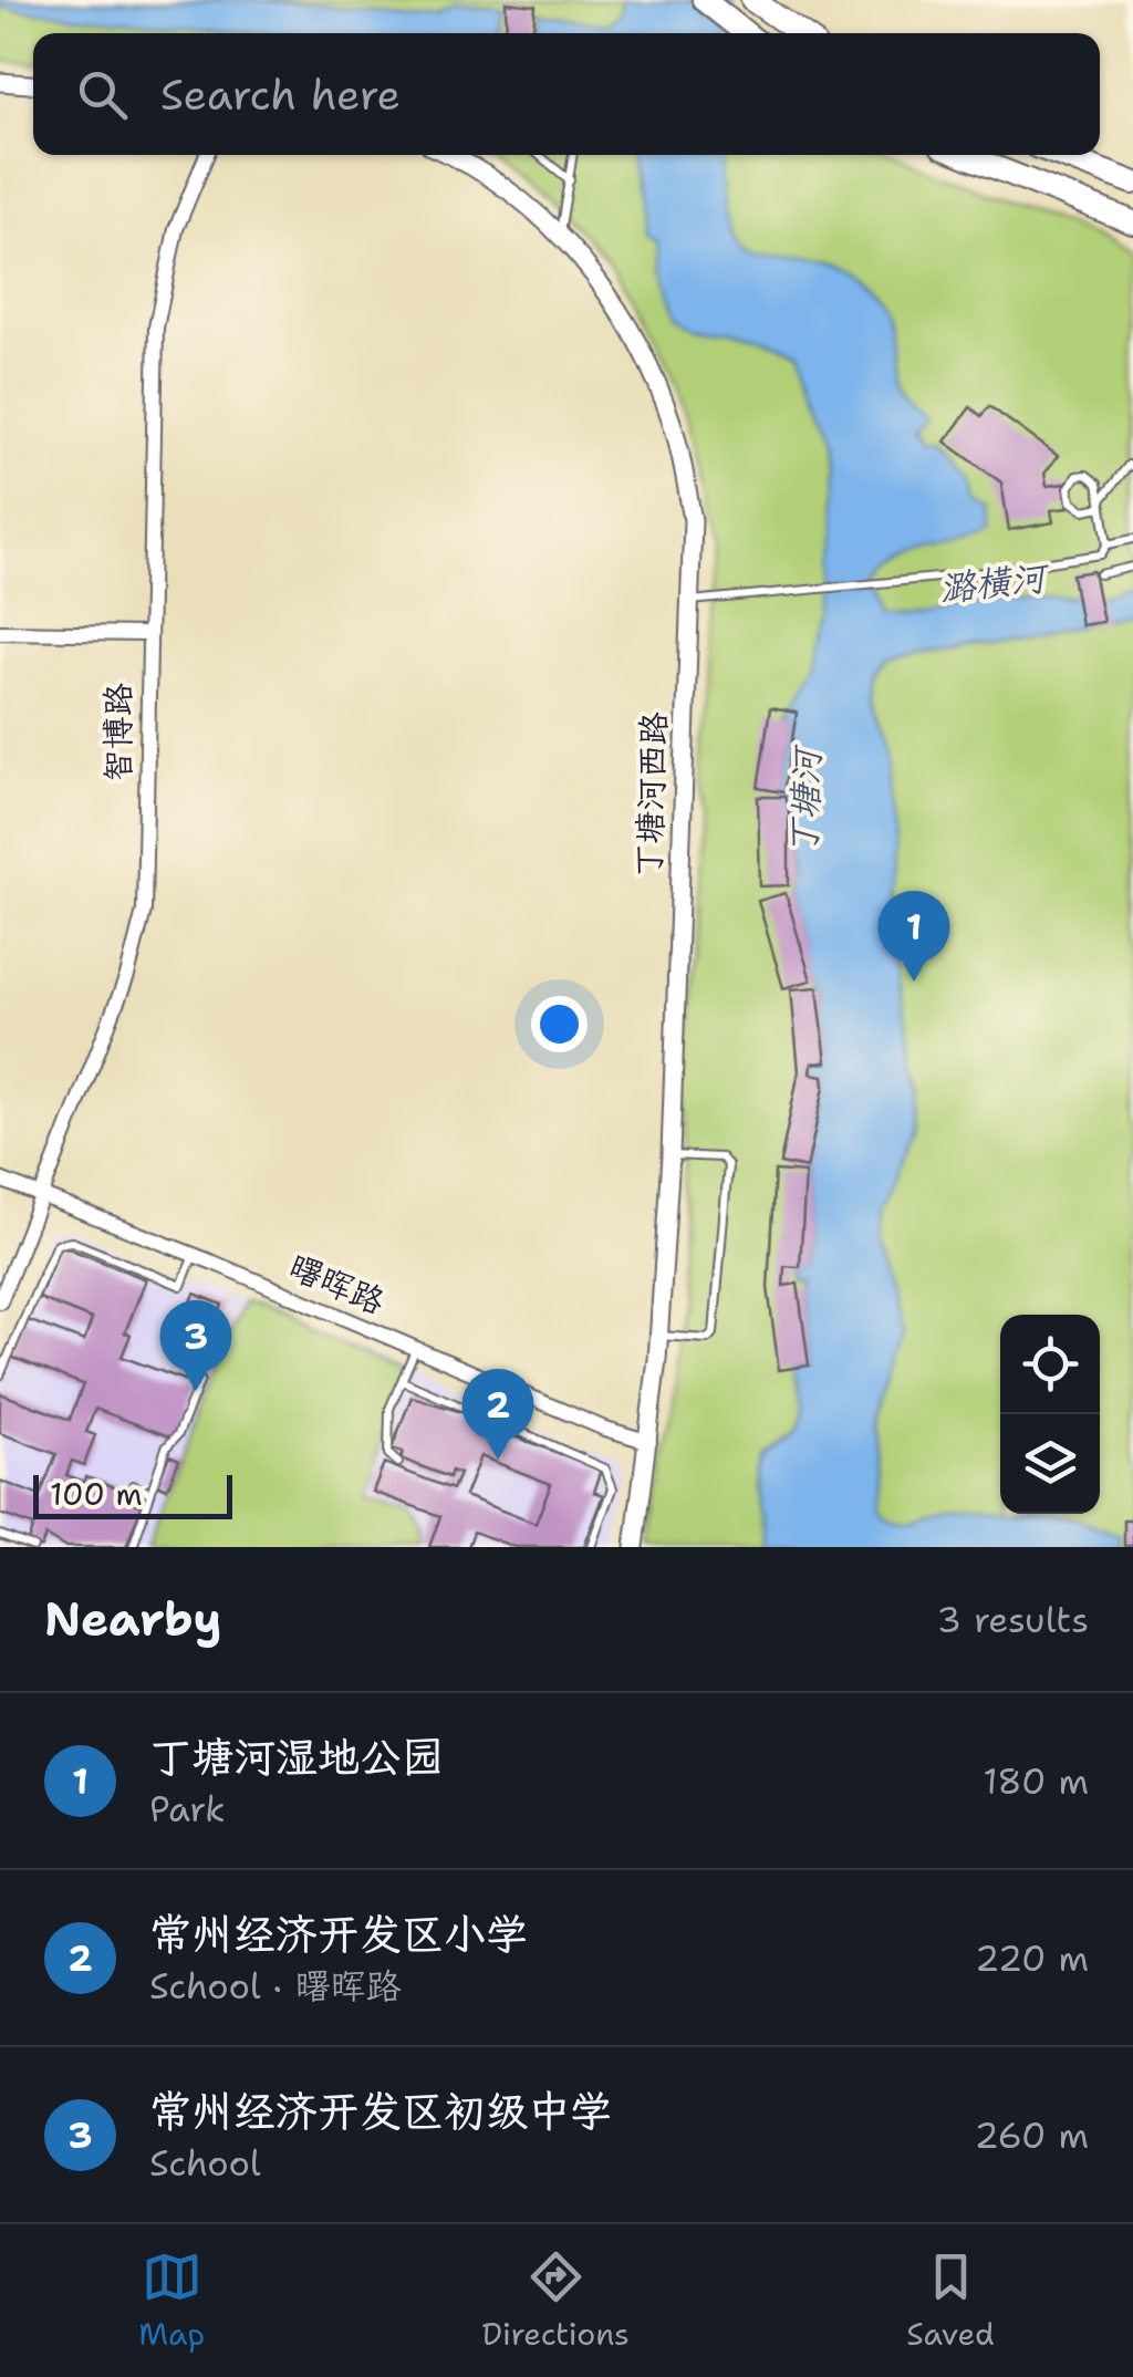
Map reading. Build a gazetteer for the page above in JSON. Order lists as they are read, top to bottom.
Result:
{
  "streets": {
    "street": ["智博路", "丁塘河西路", "曙晖路"]
  },
  "crossings": [
    ["智博路", "曙晖路"],
    ["丁塘河西路", "曙晖路"]
  ],
  "water": ["潞横河", "丁塘河"],
  "scale_bar": "100 m",
  "page": {
    "search": "Search here",
    "pins": ["1", "3", "2"],
    "scale": "100 m",
    "heading": ["Nearby", "3 results"],
    "list": [
      {
        "mark": "1",
        "name": "丁塘河湿地公园",
        "note": "Park",
        "value": "180 m"
      },
      {
        "mark": "2",
        "name": "常州经济开发区小学",
        "note": "School · 曙晖路",
        "value": "220 m"
      },
      {
        "mark": "3",
        "name": "常州经济开发区初级中学",
        "note": "School",
        "value": "260 m"
      }
    ],
    "nav": ["Map", "Directions", "Saved"]
  }
}
